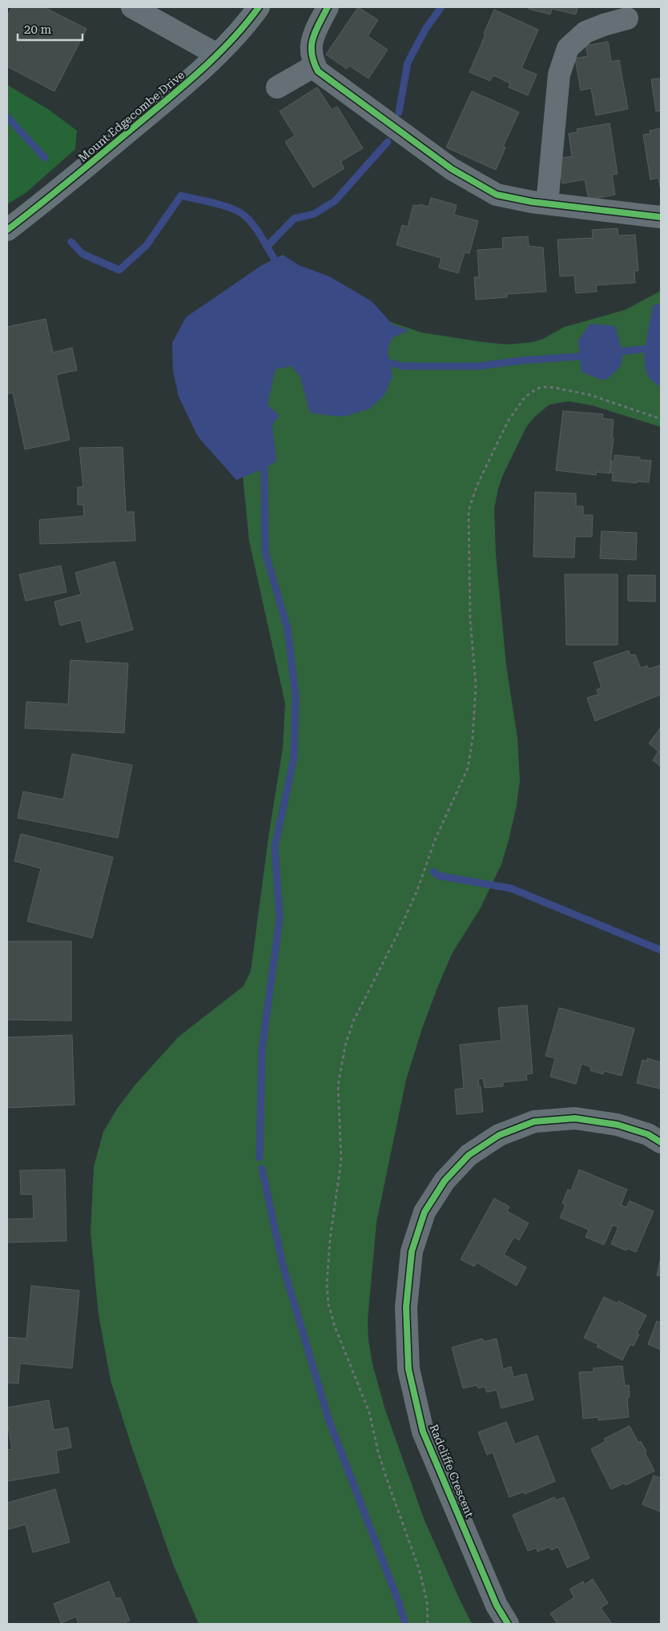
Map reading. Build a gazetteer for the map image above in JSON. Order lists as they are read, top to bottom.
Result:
{
  "streets": {
    "street": ["Mount Edgecombe Drive", "Radcliffe Crescent"]
  },
  "scale_bar": "20 m"
}
